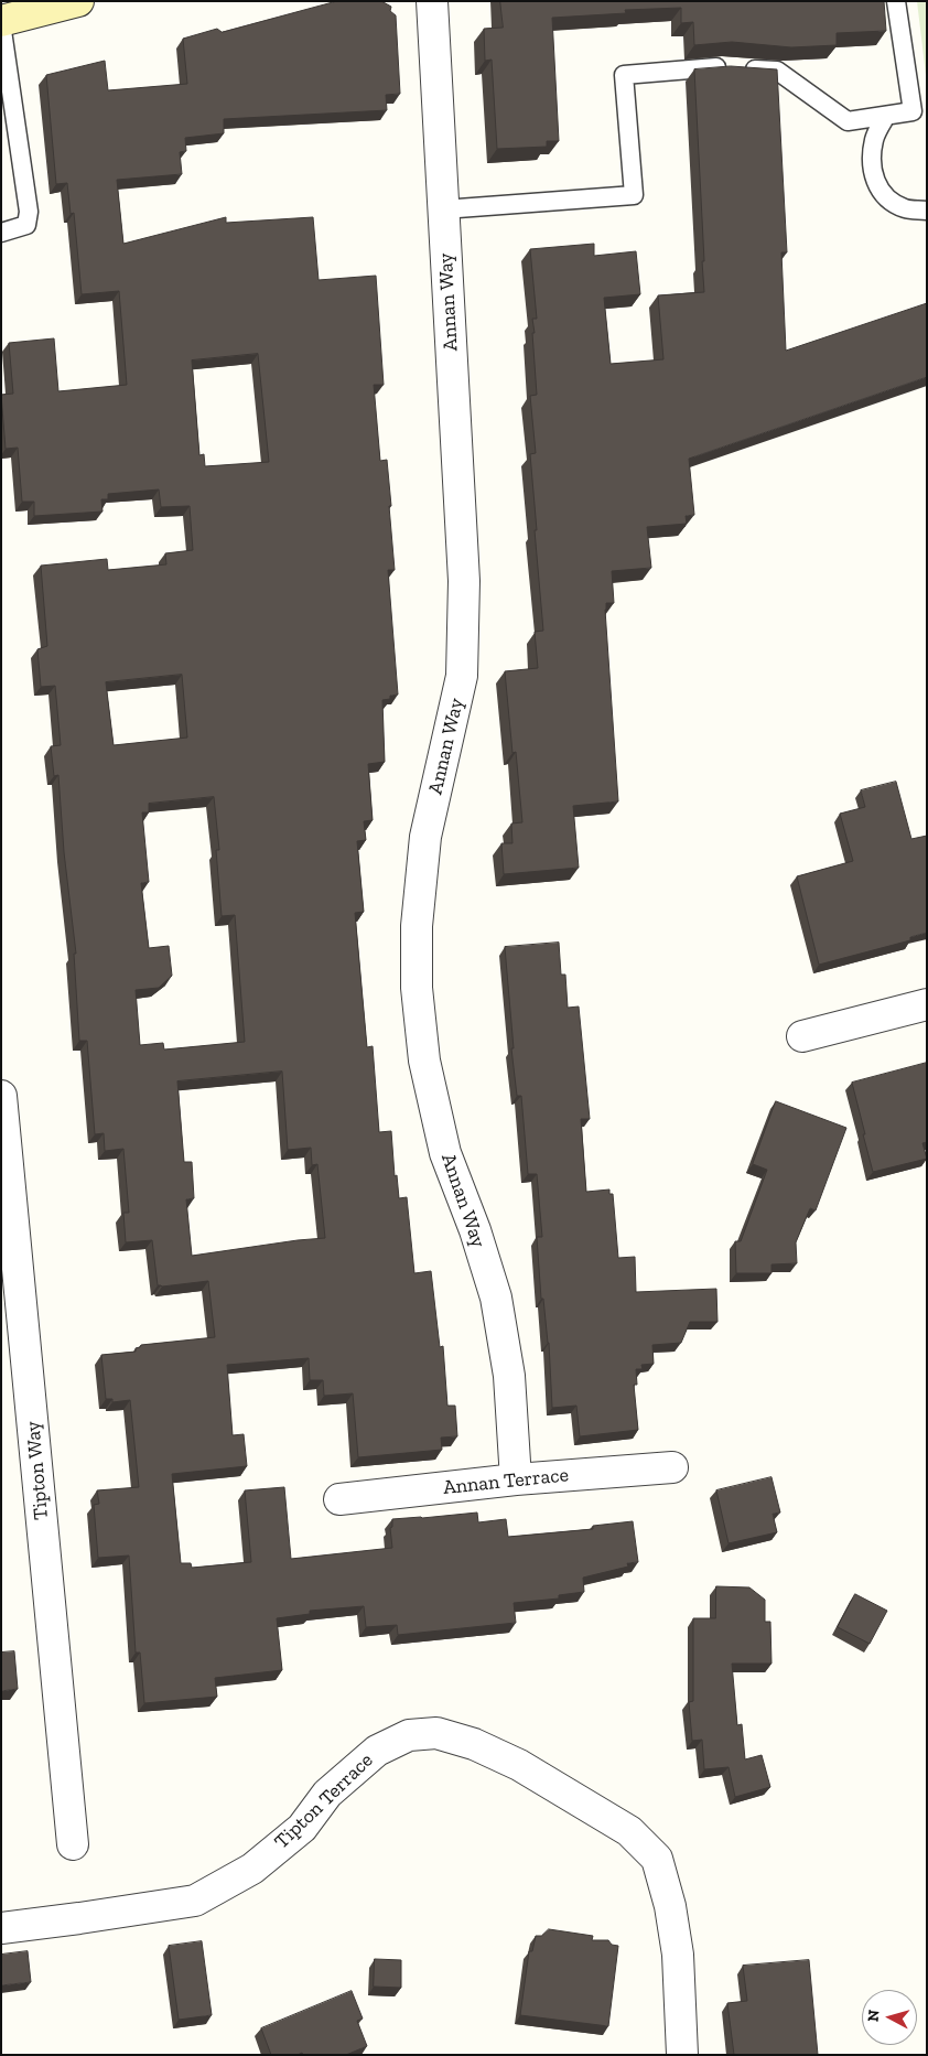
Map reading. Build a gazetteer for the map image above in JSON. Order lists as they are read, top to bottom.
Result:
{
  "streets": {
    "street": [
      "Annan Way",
      "Tipton Way",
      "Annan Terrace",
      "Tipton Terrace"
    ]
  },
  "crossings": [
    ["Annan Way", "Annan Terrace"]
  ],
  "north": "left"
}
